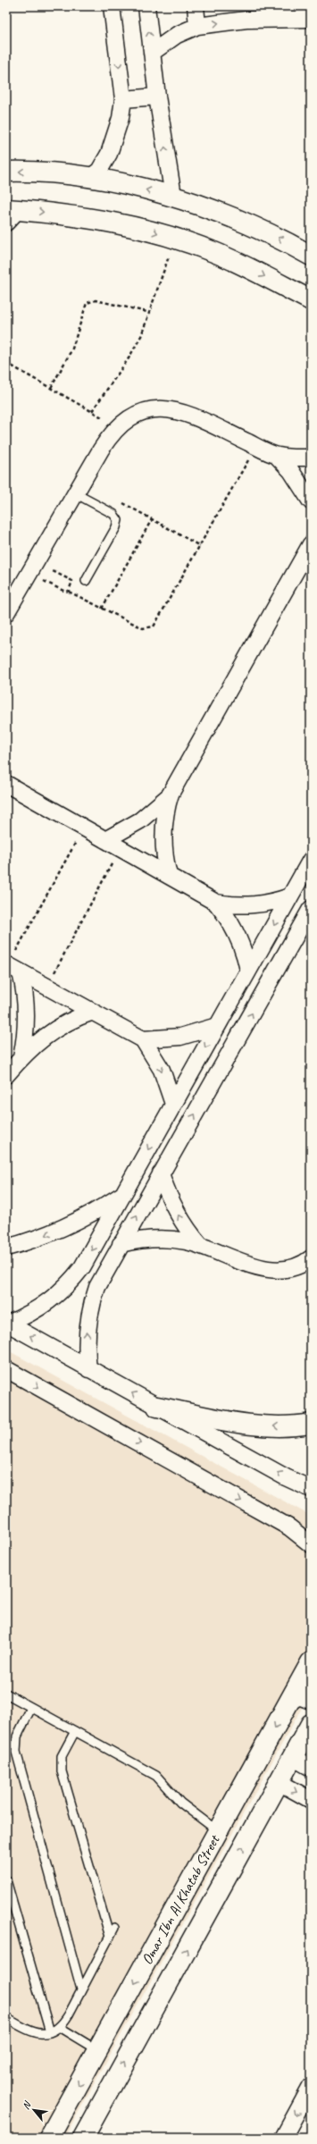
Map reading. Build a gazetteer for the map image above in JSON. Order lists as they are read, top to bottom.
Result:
{
  "streets": {
    "street": ["Omar Ibn Al Khatab Street"]
  },
  "north": "top left"
}
